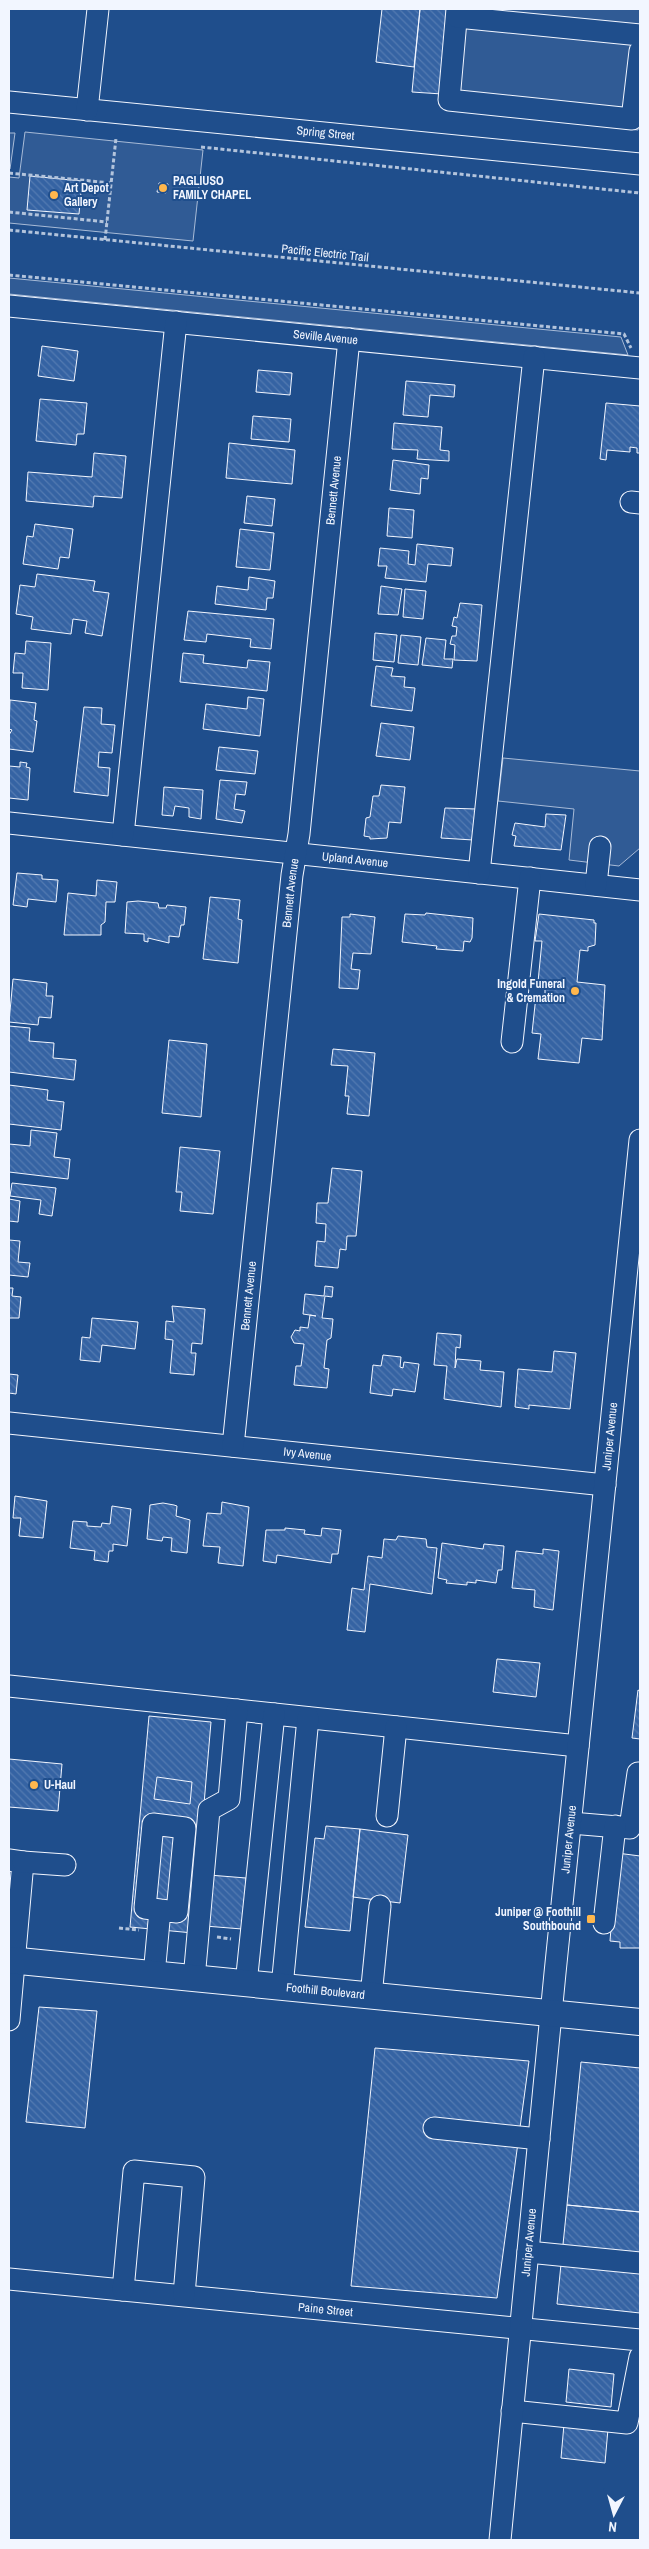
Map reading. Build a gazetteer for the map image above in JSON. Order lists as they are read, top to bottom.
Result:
{
  "streets": {
    "main road": ["Foothill Boulevard"],
    "street": [
      "Spring Street",
      "Seville Avenue",
      "Bennett Avenue",
      "Upland Avenue",
      "Juniper Avenue",
      "Ivy Avenue",
      "Paine Street"
    ],
    "path": ["Pacific Electric Trail"]
  },
  "crossings": [
    ["Seville Avenue", "Bennett Avenue"],
    ["Bennett Avenue", "Upland Avenue"],
    ["Bennett Avenue", "Ivy Avenue"],
    ["Juniper Avenue", "Ivy Avenue"],
    ["Juniper Avenue", "Foothill Boulevard"],
    ["Juniper Avenue", "Paine Street"]
  ],
  "places": {
    "other": [
      "PAGLIUSO FAMILY CHAPEL",
      "Art Depot Gallery",
      "Ingold Funeral & Cremation",
      "U-Haul"
    ],
    "transit": ["Juniper @ Foothill Southbound"]
  },
  "north": "bottom"
}
